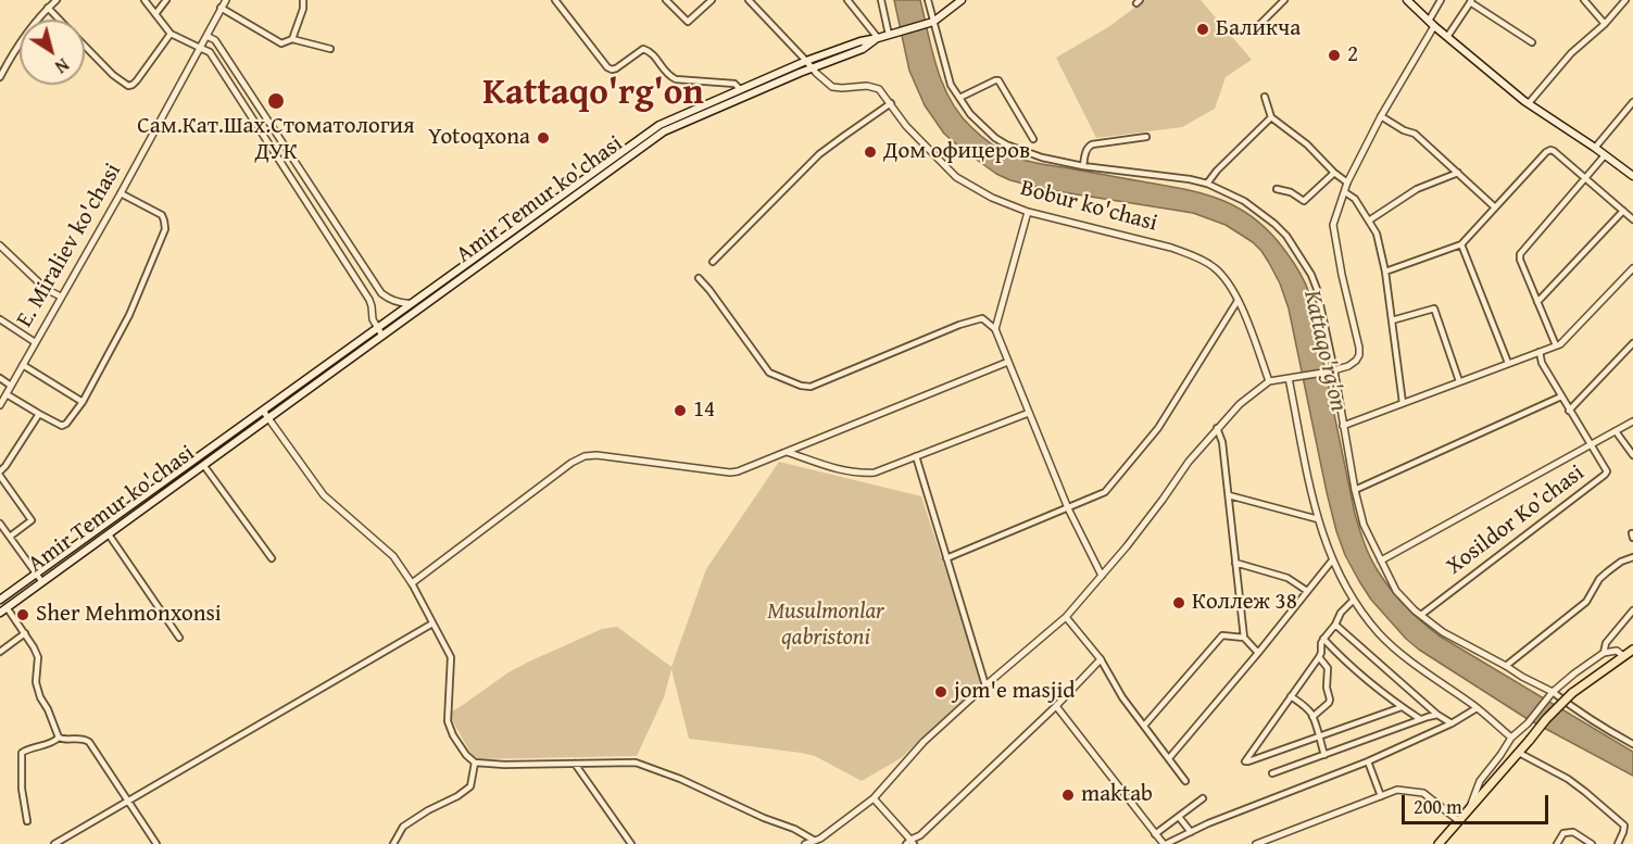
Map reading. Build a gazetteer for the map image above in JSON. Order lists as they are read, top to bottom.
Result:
{
  "streets": {
    "main road": ["Amir Temur ko'chasi"],
    "street": ["Bobur ko'chasi", "E. Miraliev ko'chasi", "Xosildor Ko’chasi"]
  },
  "crossings": [
    ["Amir Temur ko'chasi", "Bobur ko'chasi"]
  ],
  "districts": ["Kattaqo'rg'on"],
  "water": ["Kattaqo'rg'on"],
  "parks": ["Musulmonlar qabristoni"],
  "places": [
    "Баликча",
    "2",
    "Сам.Кат.Шах.Стоматология ДУК",
    "Yotoqxona",
    "Дом офицеров",
    "14",
    "Коллеж 38",
    "Sher Mehmonxonsi",
    "jom'e masjid",
    "maktab"
  ],
  "scale_bar": "200 m",
  "north": "bottom right"
}
